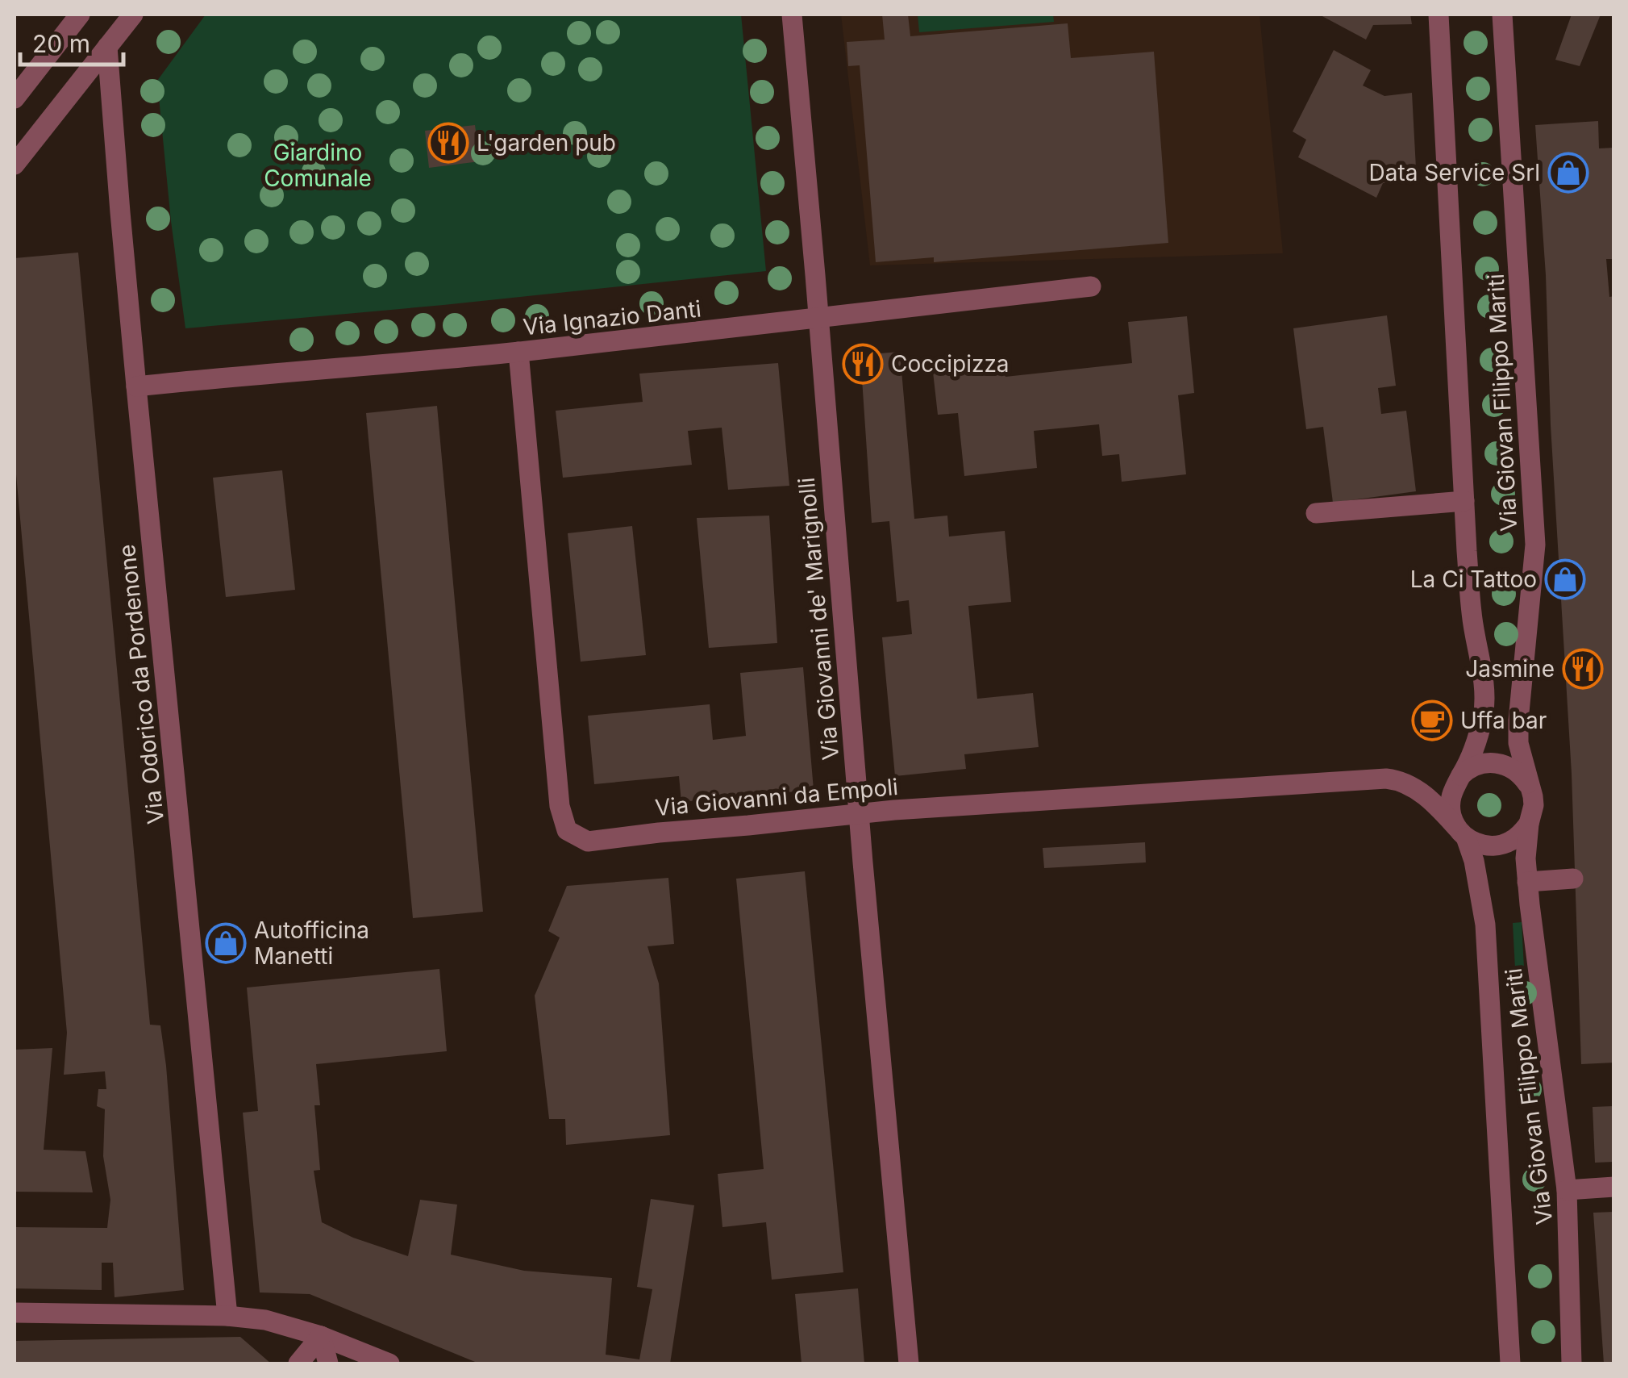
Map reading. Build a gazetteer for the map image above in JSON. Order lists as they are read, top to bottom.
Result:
{
  "streets": {
    "street": [
      "Via Ignazio Danti",
      "Via Giovan Filippo Mariti",
      "Via Giovanni de' Marignolli",
      "Via Odorico da Pordenone",
      "Via Giovanni da Empoli"
    ]
  },
  "crossings": [
    ["Via Ignazio Danti", "Via Giovanni de' Marignolli"],
    ["Via Ignazio Danti", "Via Odorico da Pordenone"],
    ["Via Ignazio Danti", "Via Giovanni da Empoli"],
    ["Via Giovan Filippo Mariti", "Via Giovanni da Empoli"],
    ["Via Giovanni de' Marignolli", "Via Giovanni da Empoli"]
  ],
  "parks": ["Giardino Comunale"],
  "places": {
    "restaurant": ["L'garden pub", "Coccipizza", "Jasmine"],
    "shop": ["Data Service Srl", "La Ci Tattoo", "Autofficina Manetti"],
    "cafe": ["Uffa bar"]
  },
  "scale_bar": "20 m"
}
